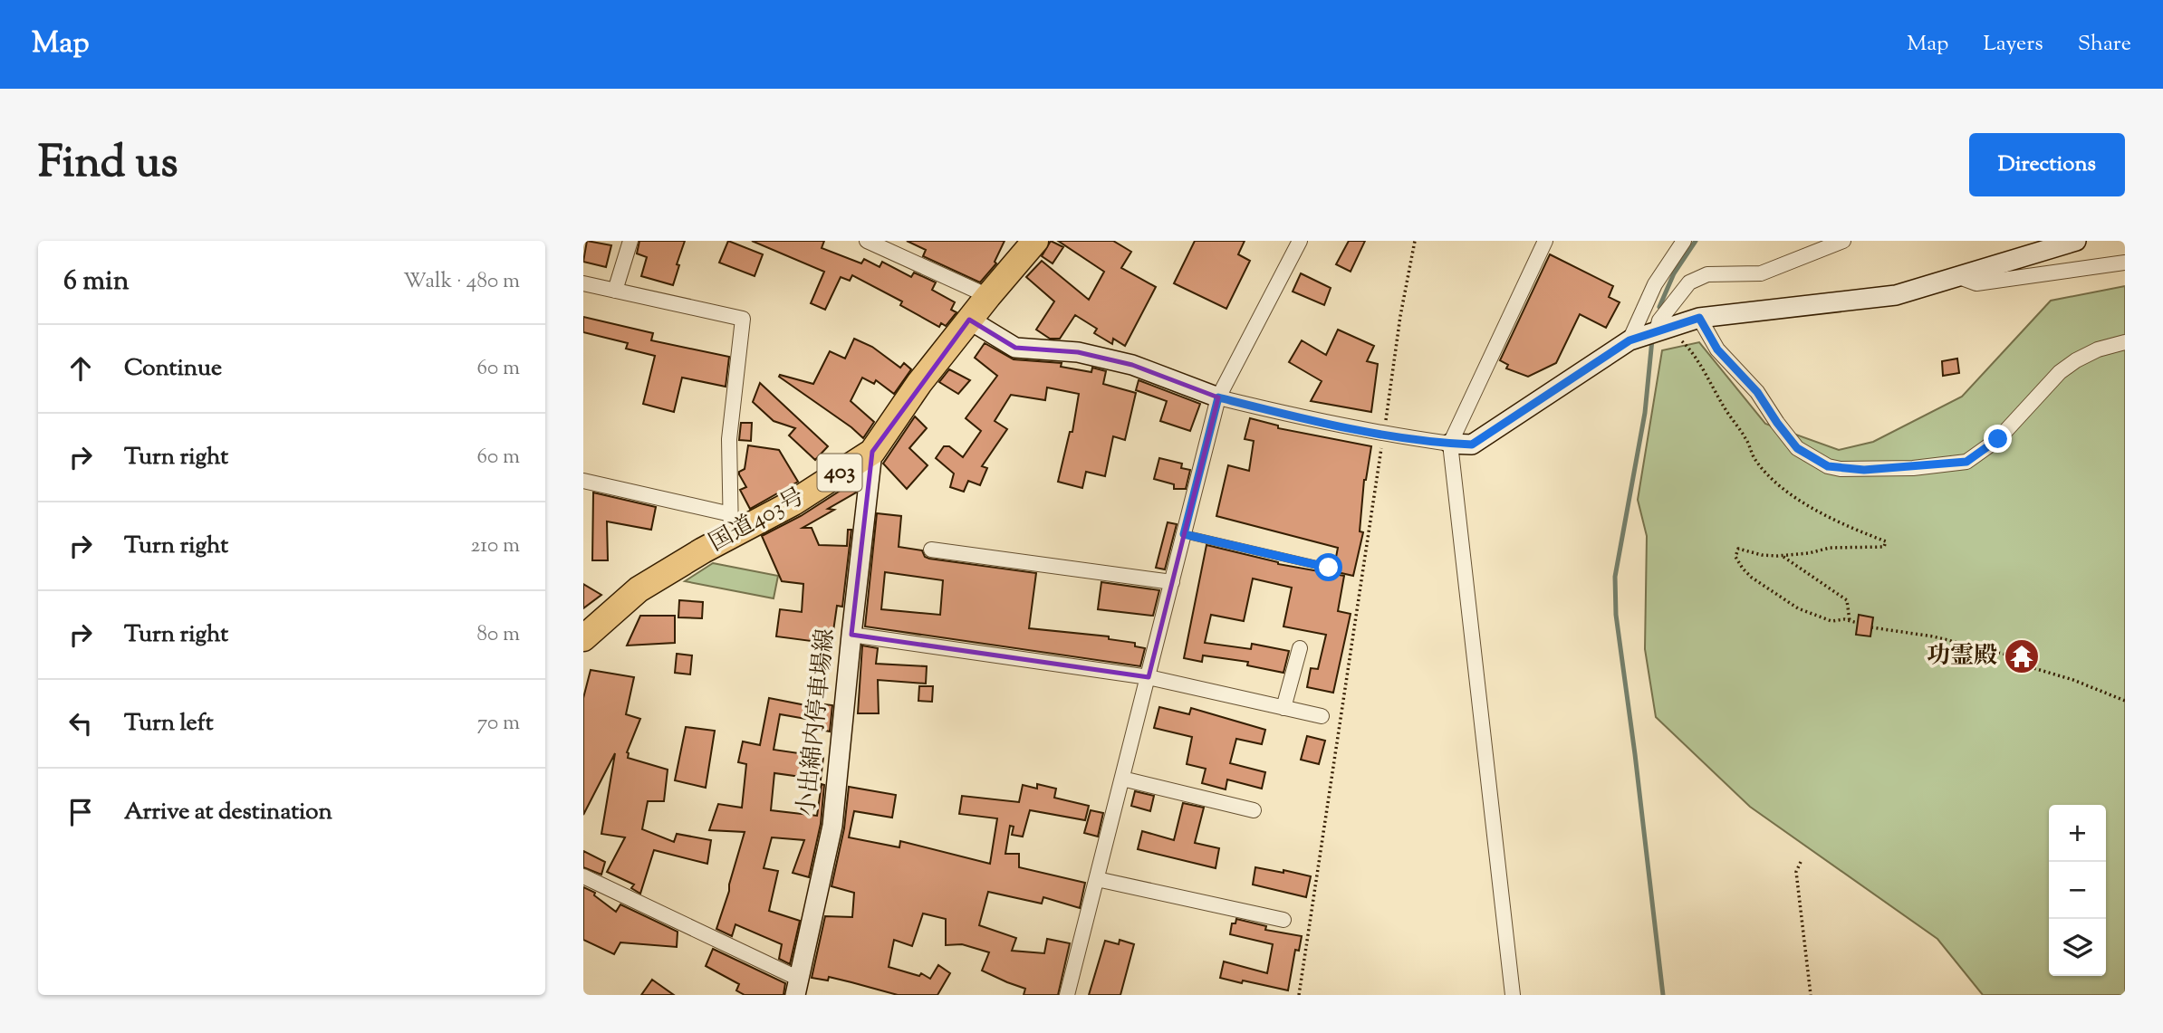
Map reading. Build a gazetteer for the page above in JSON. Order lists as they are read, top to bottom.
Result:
{
  "streets": {
    "highway": ["403", "国道403号"],
    "street": ["小出綿内停車場線"]
  },
  "crossings": [
    ["国道403号", "小出綿内停車場線"]
  ],
  "places": {
    "temple": ["功霊殿"]
  },
  "page": {
    "header": "Map",
    "nav": ["Map", "Layers", "Share"],
    "title": "Find us",
    "buttons": "Directions",
    "heading": ["6 min", "Walk · 480 m"],
    "list": [
      ["Continue", "60 m"],
      ["Turn right", "60 m"],
      ["Turn right", "210 m"],
      ["Turn right", "80 m"],
      ["Turn left", "70 m"],
      "Arrive at destination"
    ],
    "map_buttons": ["+", "−"]
  }
}
